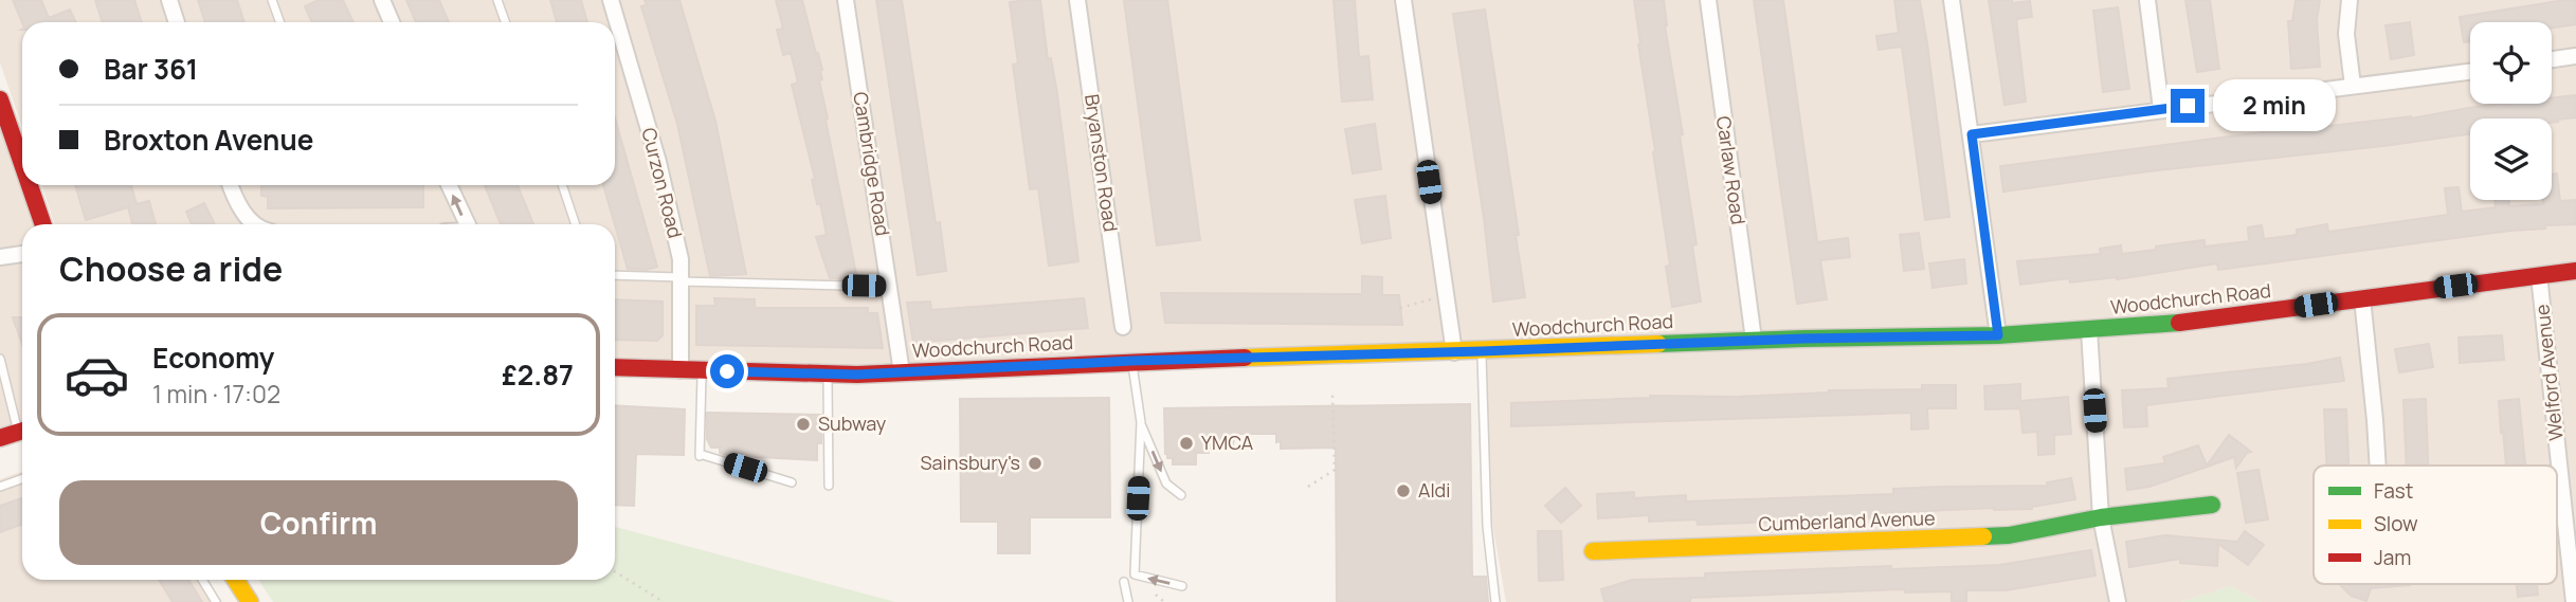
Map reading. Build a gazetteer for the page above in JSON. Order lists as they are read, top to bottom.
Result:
{
  "streets": {
    "main road": ["Woodchurch Road", "Cumberland Avenue"],
    "street": [
      "Bryanston Road",
      "Cambridge Road",
      "Carlaw Road",
      "Curzon Road",
      "Welford Avenue"
    ]
  },
  "crossings": [
    ["Cambridge Road", "Woodchurch Road"],
    ["Carlaw Road", "Woodchurch Road"],
    ["Curzon Road", "Woodchurch Road"],
    ["Woodchurch Road", "Welford Avenue"]
  ],
  "places": [
    "Subway",
    "YMCA",
    "Sainsbury's",
    "Aldi"
  ],
  "legend": ["Fast", "Slow", "Jam"],
  "page": {
    "banner": ["Bar 361", "Broxton Avenue"],
    "bubble": "2 min",
    "heading": "Choose a ride",
    "list": [
      {
        "name": "Economy",
        "note": "1 min · 17:02",
        "value": "£2.87"
      }
    ],
    "buttons": "Confirm"
  }
}
